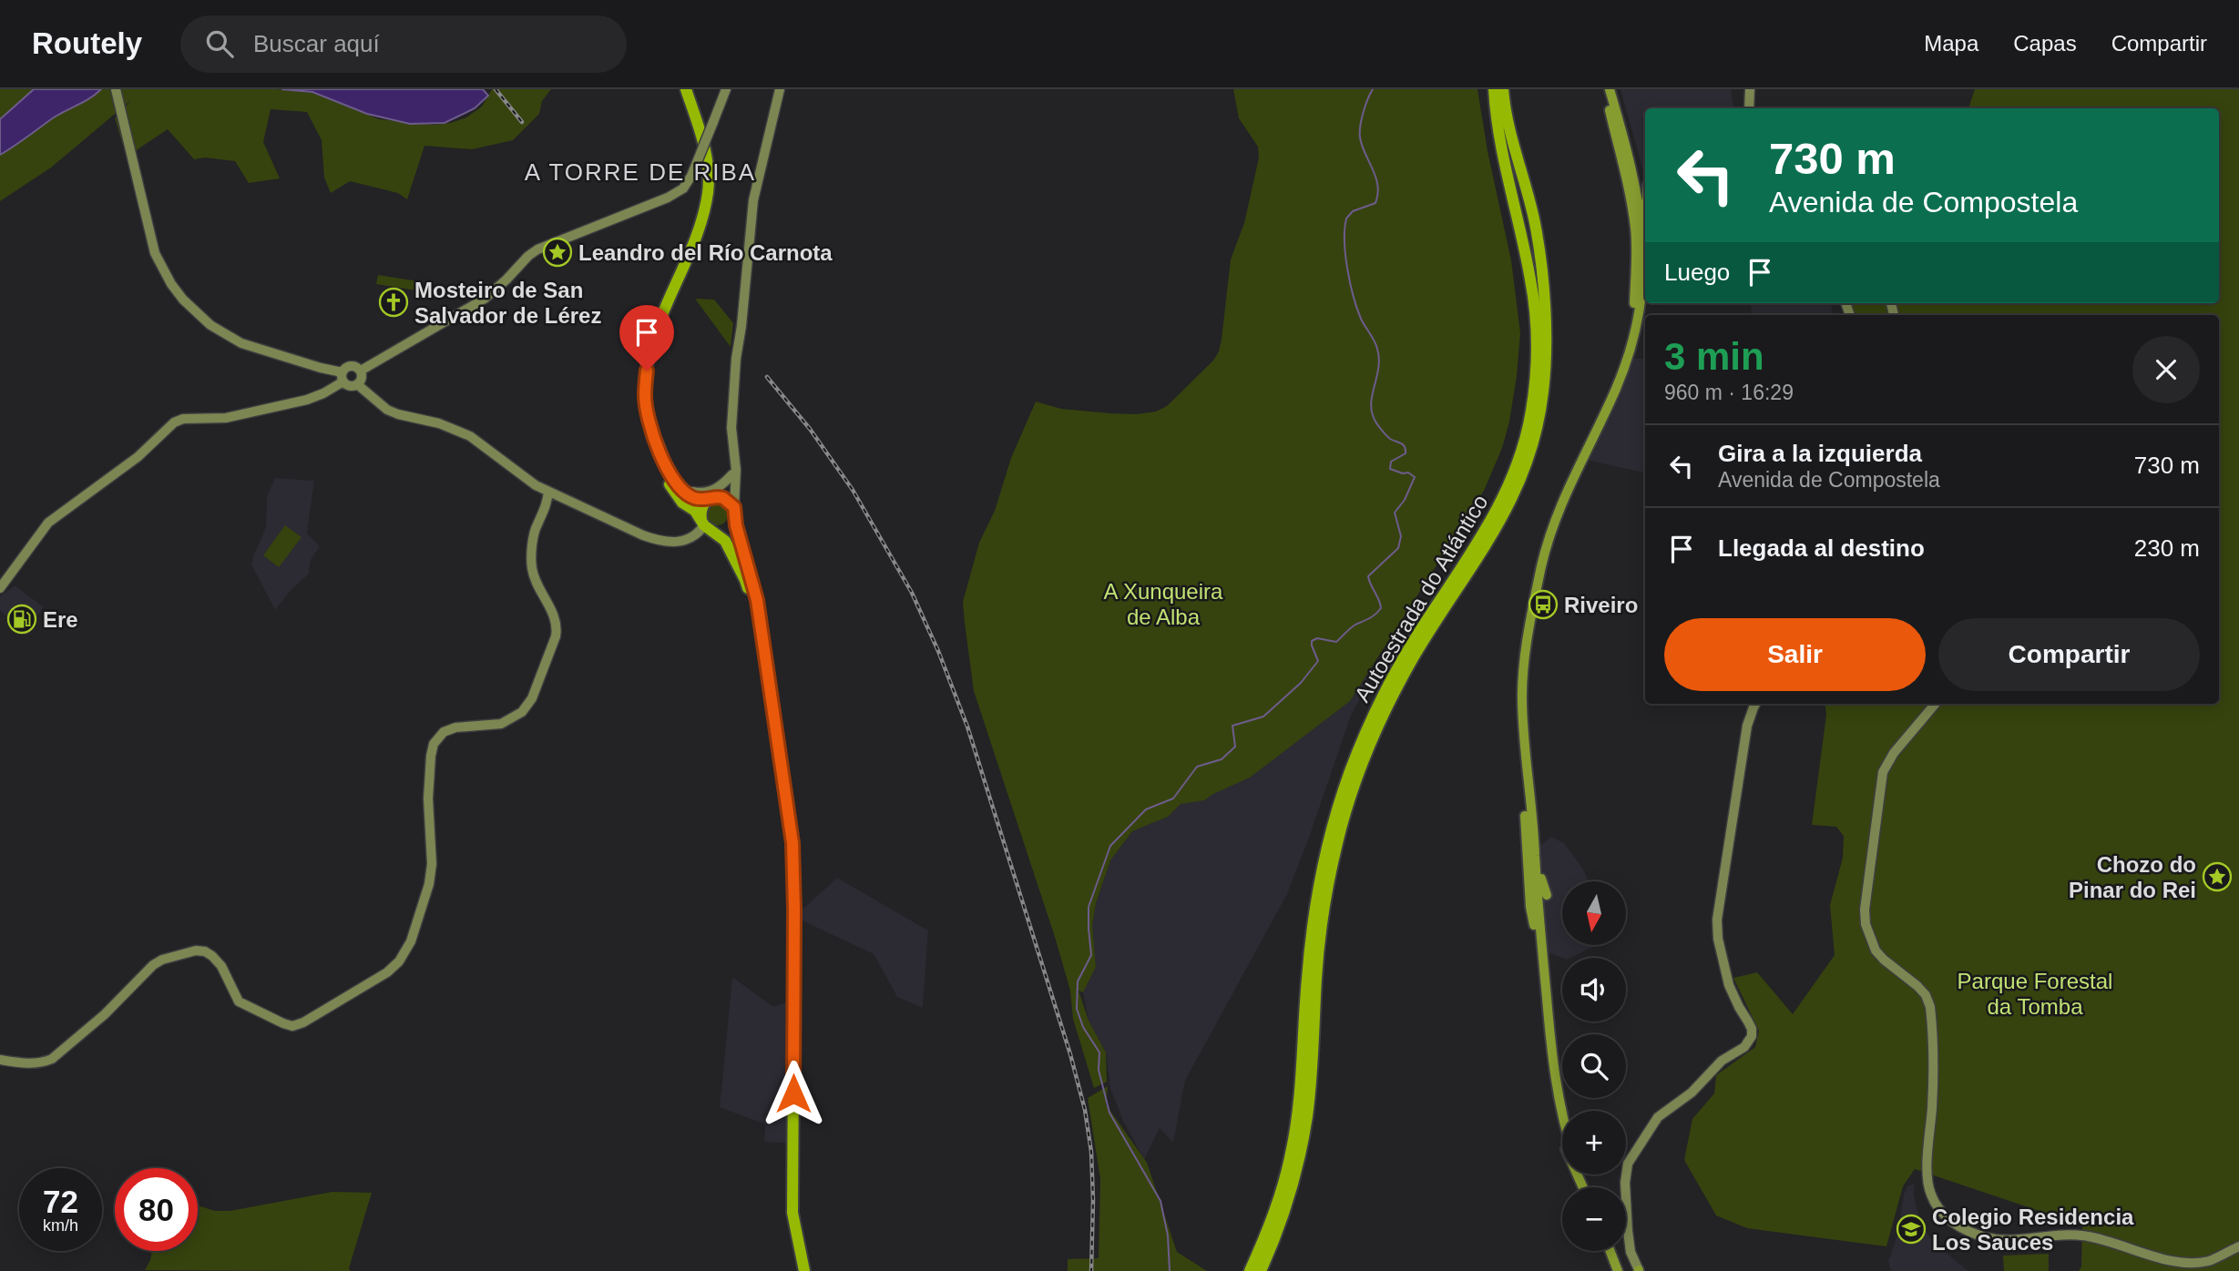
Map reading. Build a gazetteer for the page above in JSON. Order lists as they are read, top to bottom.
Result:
{
  "streets": {
    "highway": ["Autoestrada do Atlántico"]
  },
  "districts": ["A TORRE DE RIBA"],
  "parks": ["A Xunqueira de Alba", "Parque Forestal da Tomba"],
  "places": {
    "place": ["Leandro del Río Carnota", "Chozo do Pinar do Rei"],
    "church": ["Mosteiro de San Salvador de Lérez"],
    "bus stop": ["Riveiro"],
    "fuel station": ["Ere"],
    "school or university": ["Colegio Residencia Los Sauces"]
  },
  "north": "bottom",
  "page": {
    "header": "Routely",
    "search": "Buscar aquí",
    "nav": ["Mapa", "Capas", "Compartir"],
    "turn": ["730 m", "Avenida de Compostela"],
    "then": "Luego",
    "heading": ["3 min", "960 m · 16:29"],
    "list": [
      {
        "name": "Gira a la izquierda",
        "note": "Avenida de Compostela",
        "value": "730 m"
      },
      {
        "name": "Llegada al destino",
        "value": "230 m"
      }
    ],
    "buttons": ["Salir", "Compartir"],
    "map_buttons": ["+", "−"],
    "speed": "72 km/h",
    "limit": "80"
  }
}
